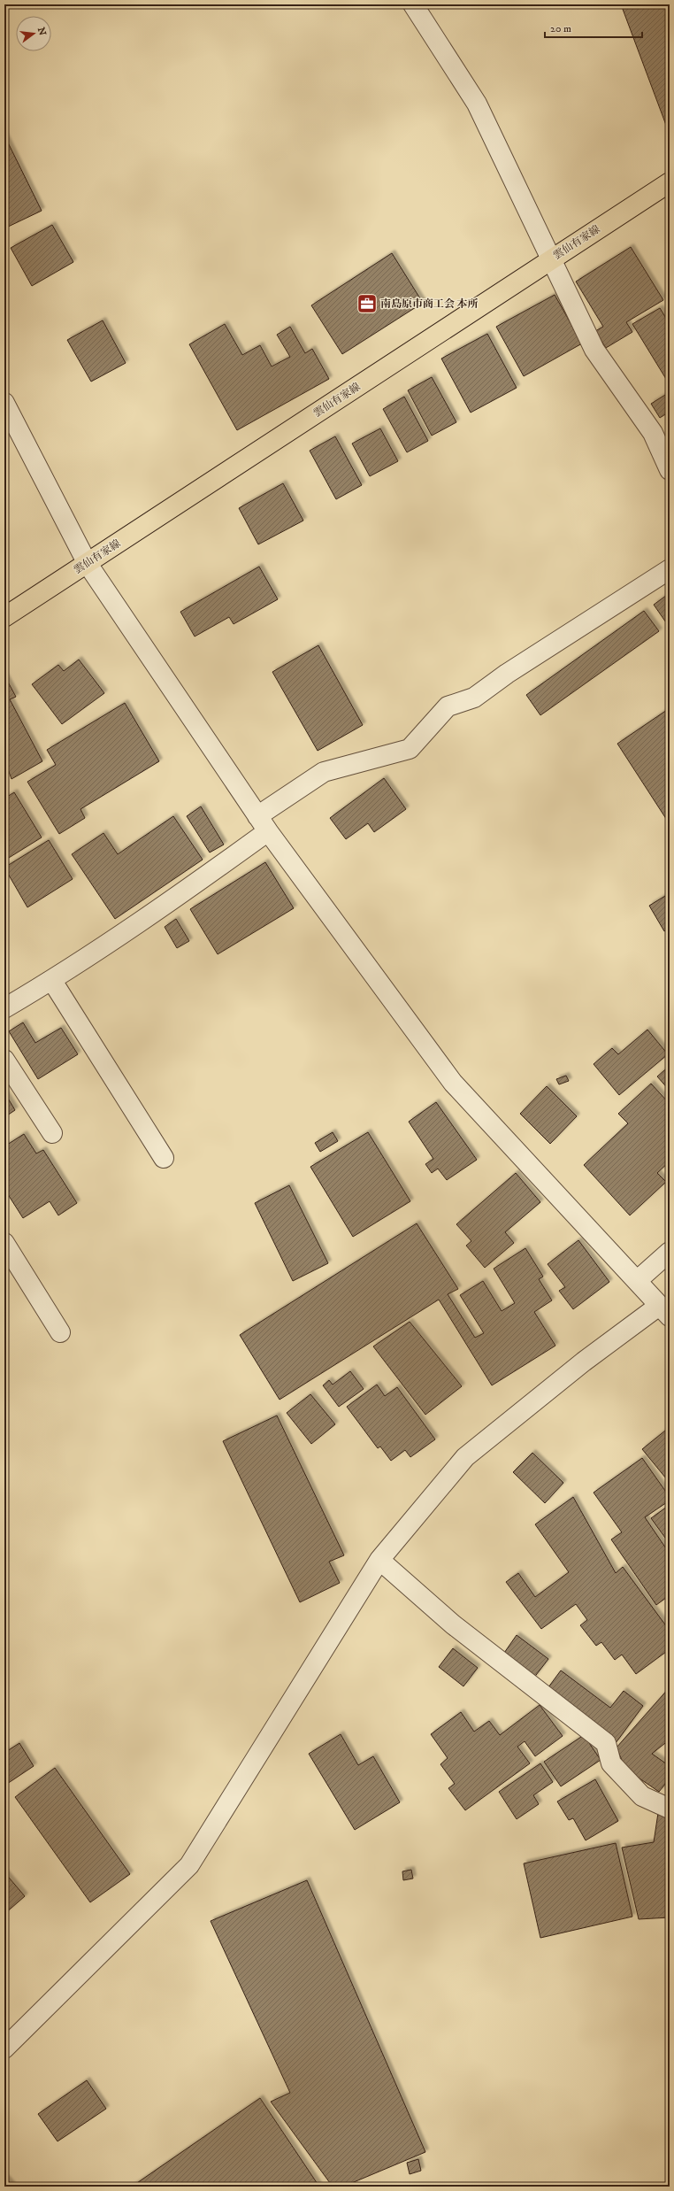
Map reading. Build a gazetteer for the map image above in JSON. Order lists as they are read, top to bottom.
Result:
{
  "streets": {
    "main road": ["雲仙有家線"]
  },
  "places": {
    "office": ["南島原市商工会 本所"]
  },
  "scale_bar": "20 m",
  "north": "right"
}
